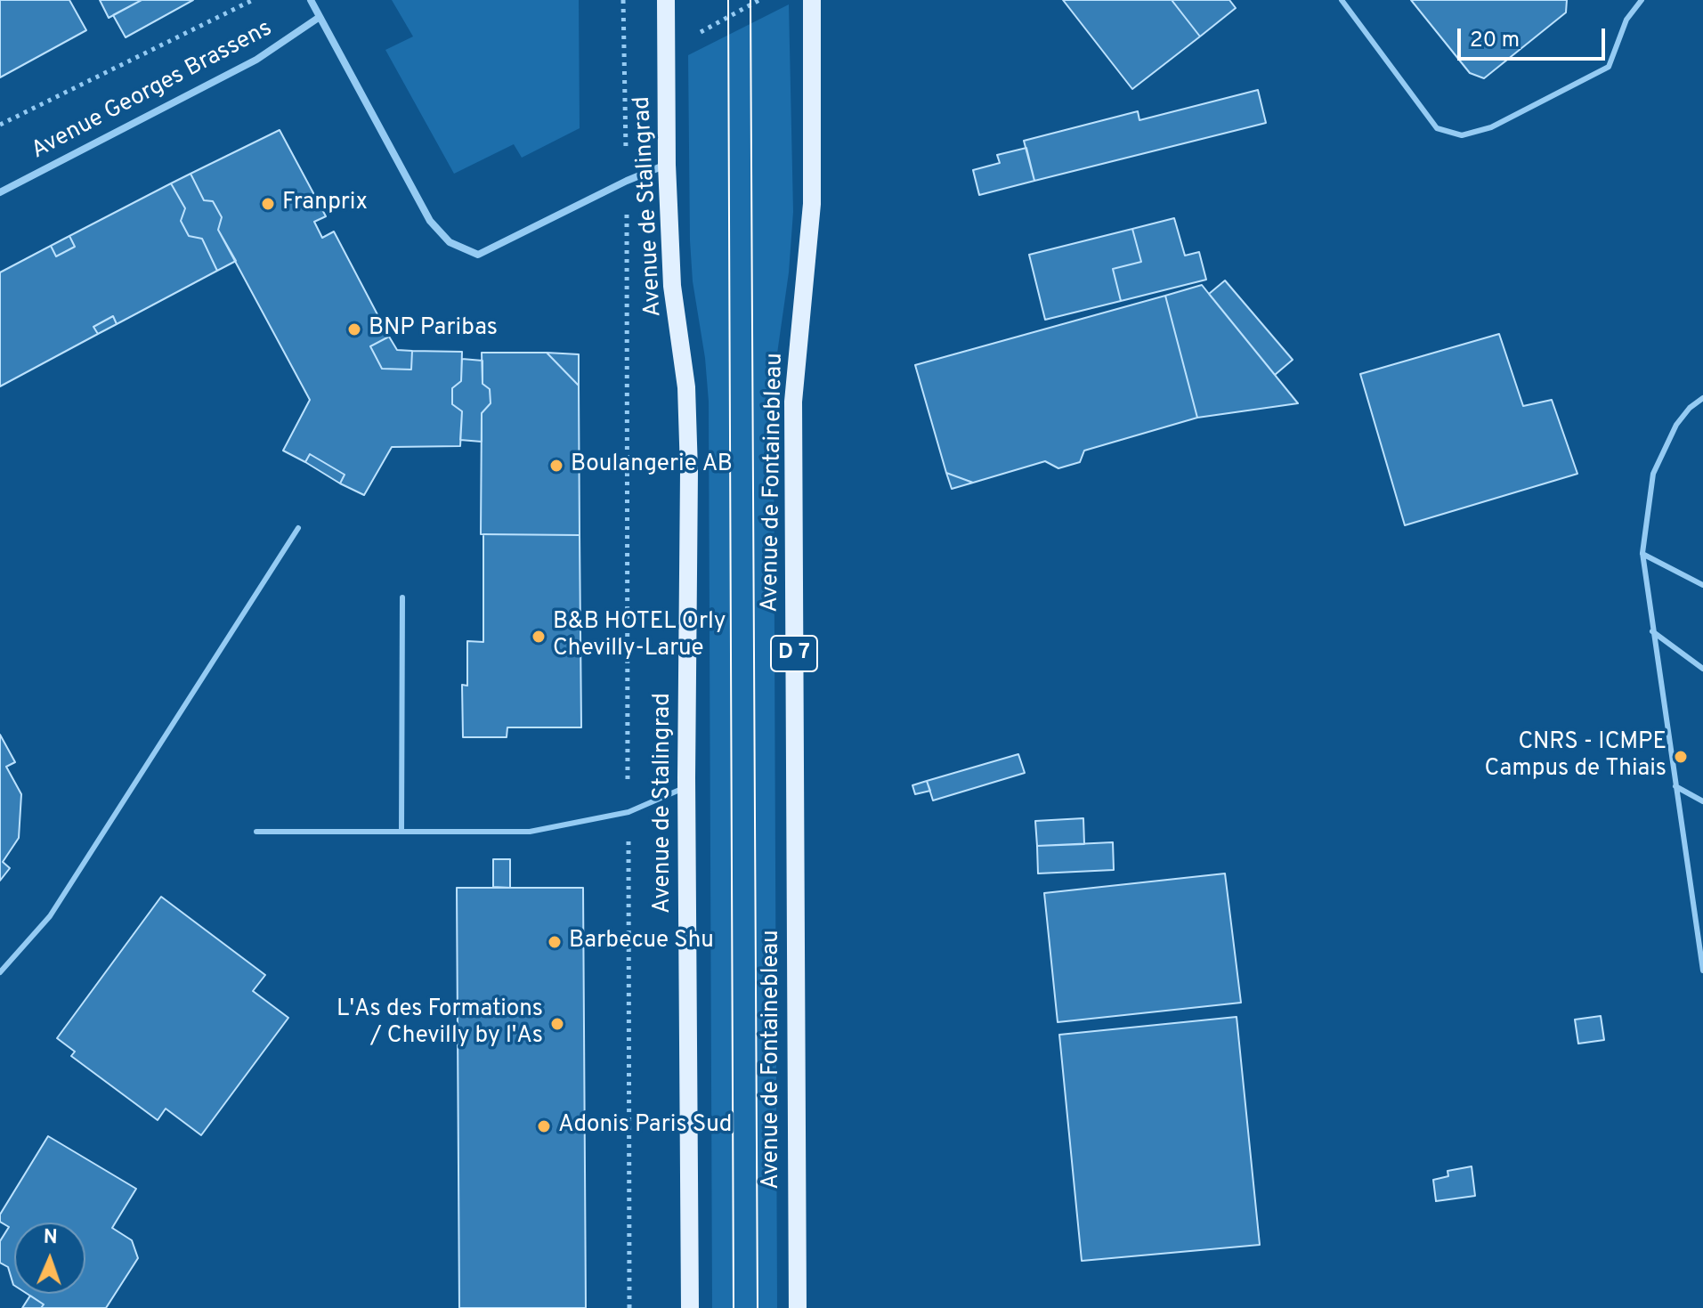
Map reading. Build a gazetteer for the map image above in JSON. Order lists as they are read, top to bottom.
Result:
{
  "streets": {
    "main road": ["Avenue de Stalingrad", "Avenue de Fontainebleau", "D 7"],
    "street": ["Avenue Georges Brassens"]
  },
  "places": [
    "Franprix",
    "BNP Paribas",
    "Boulangerie AB",
    "B&B HOTEL Orly Chevilly-Larue",
    "CNRS - ICMPE Campus de Thiais",
    "Barbecue Shu",
    "L'As des Formations / Chevilly by l'As",
    "Adonis Paris Sud"
  ],
  "scale_bar": "20 m",
  "north": "top"
}
